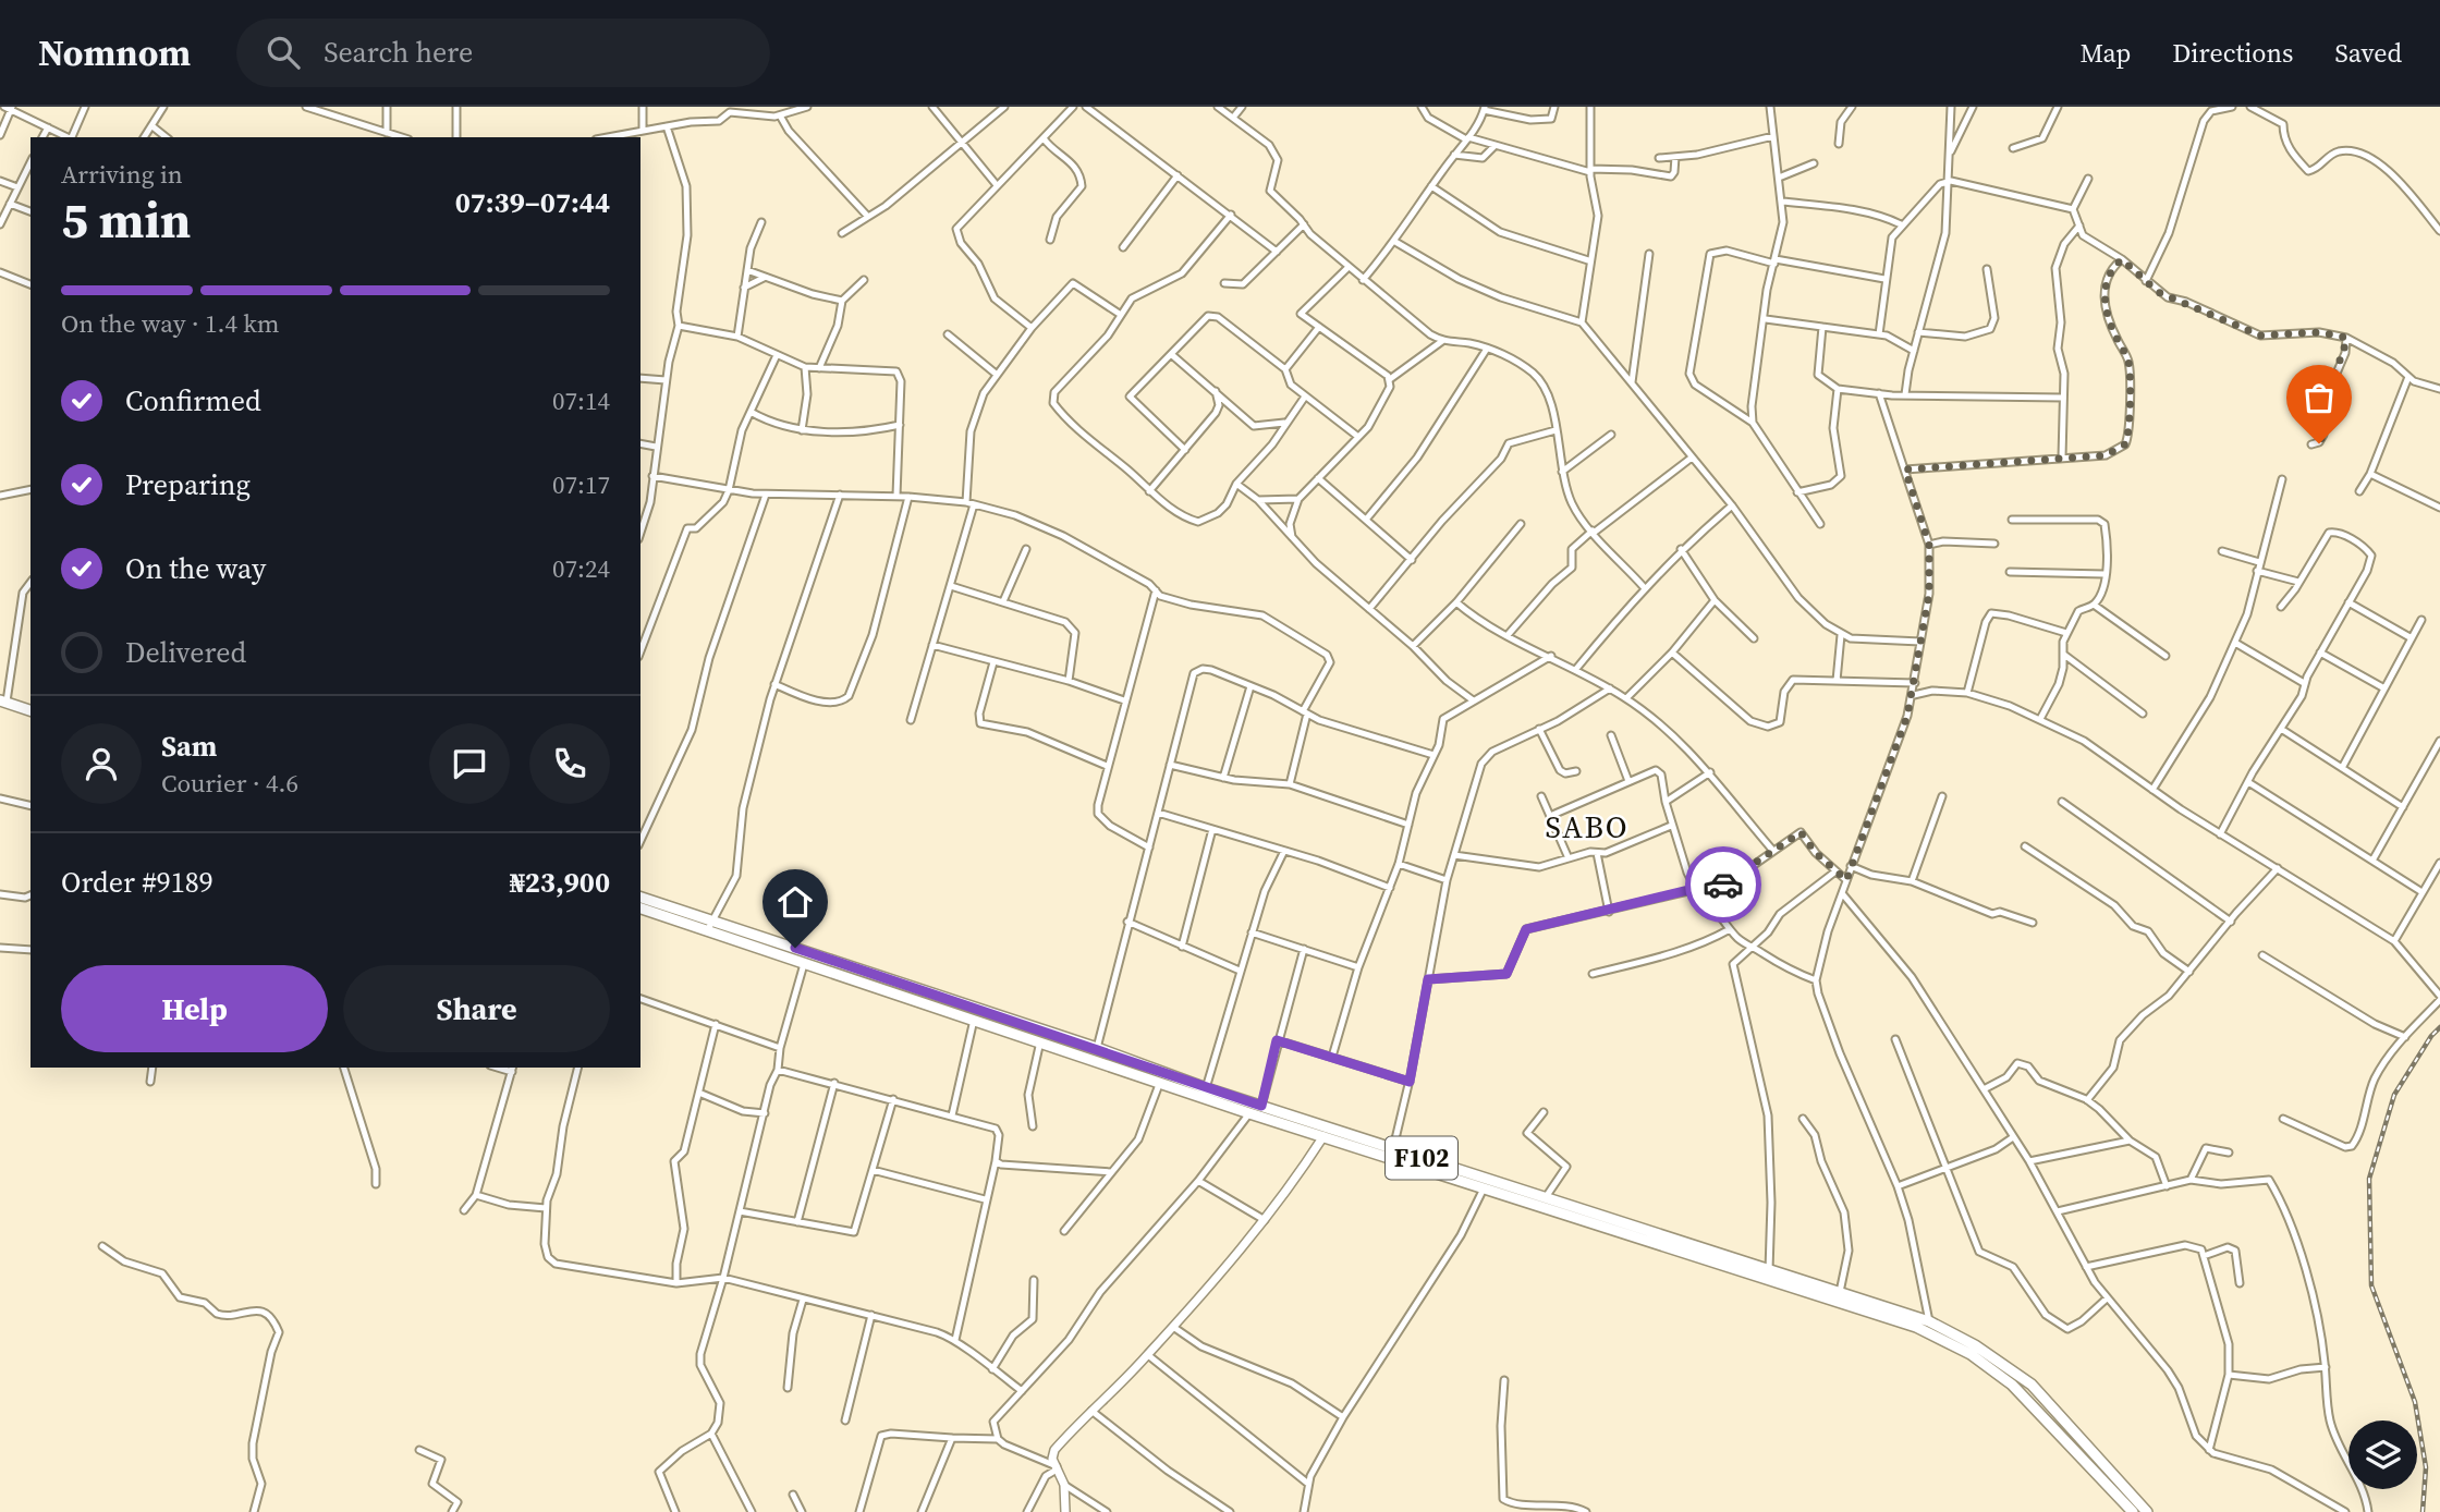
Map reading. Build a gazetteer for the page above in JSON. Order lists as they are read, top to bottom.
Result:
{
  "streets": {
    "main road": ["F102"]
  },
  "districts": ["SABO"],
  "page": {
    "header": "Nomnom",
    "search": "Search here",
    "nav": ["Map", "Directions", "Saved"],
    "heading": ["5 min", "Arriving in", "07:39–07:44"],
    "panel": [
      "Sam",
      "Courier · 4.6",
      "Order #9189",
      "₦23,900"
    ],
    "bar": "On the way · 1.4 km",
    "list": [
      ["Confirmed", "07:14"],
      ["Preparing", "07:17"],
      ["On the way", "07:24"],
      "Delivered"
    ],
    "buttons": ["Help", "Share"]
  }
}
